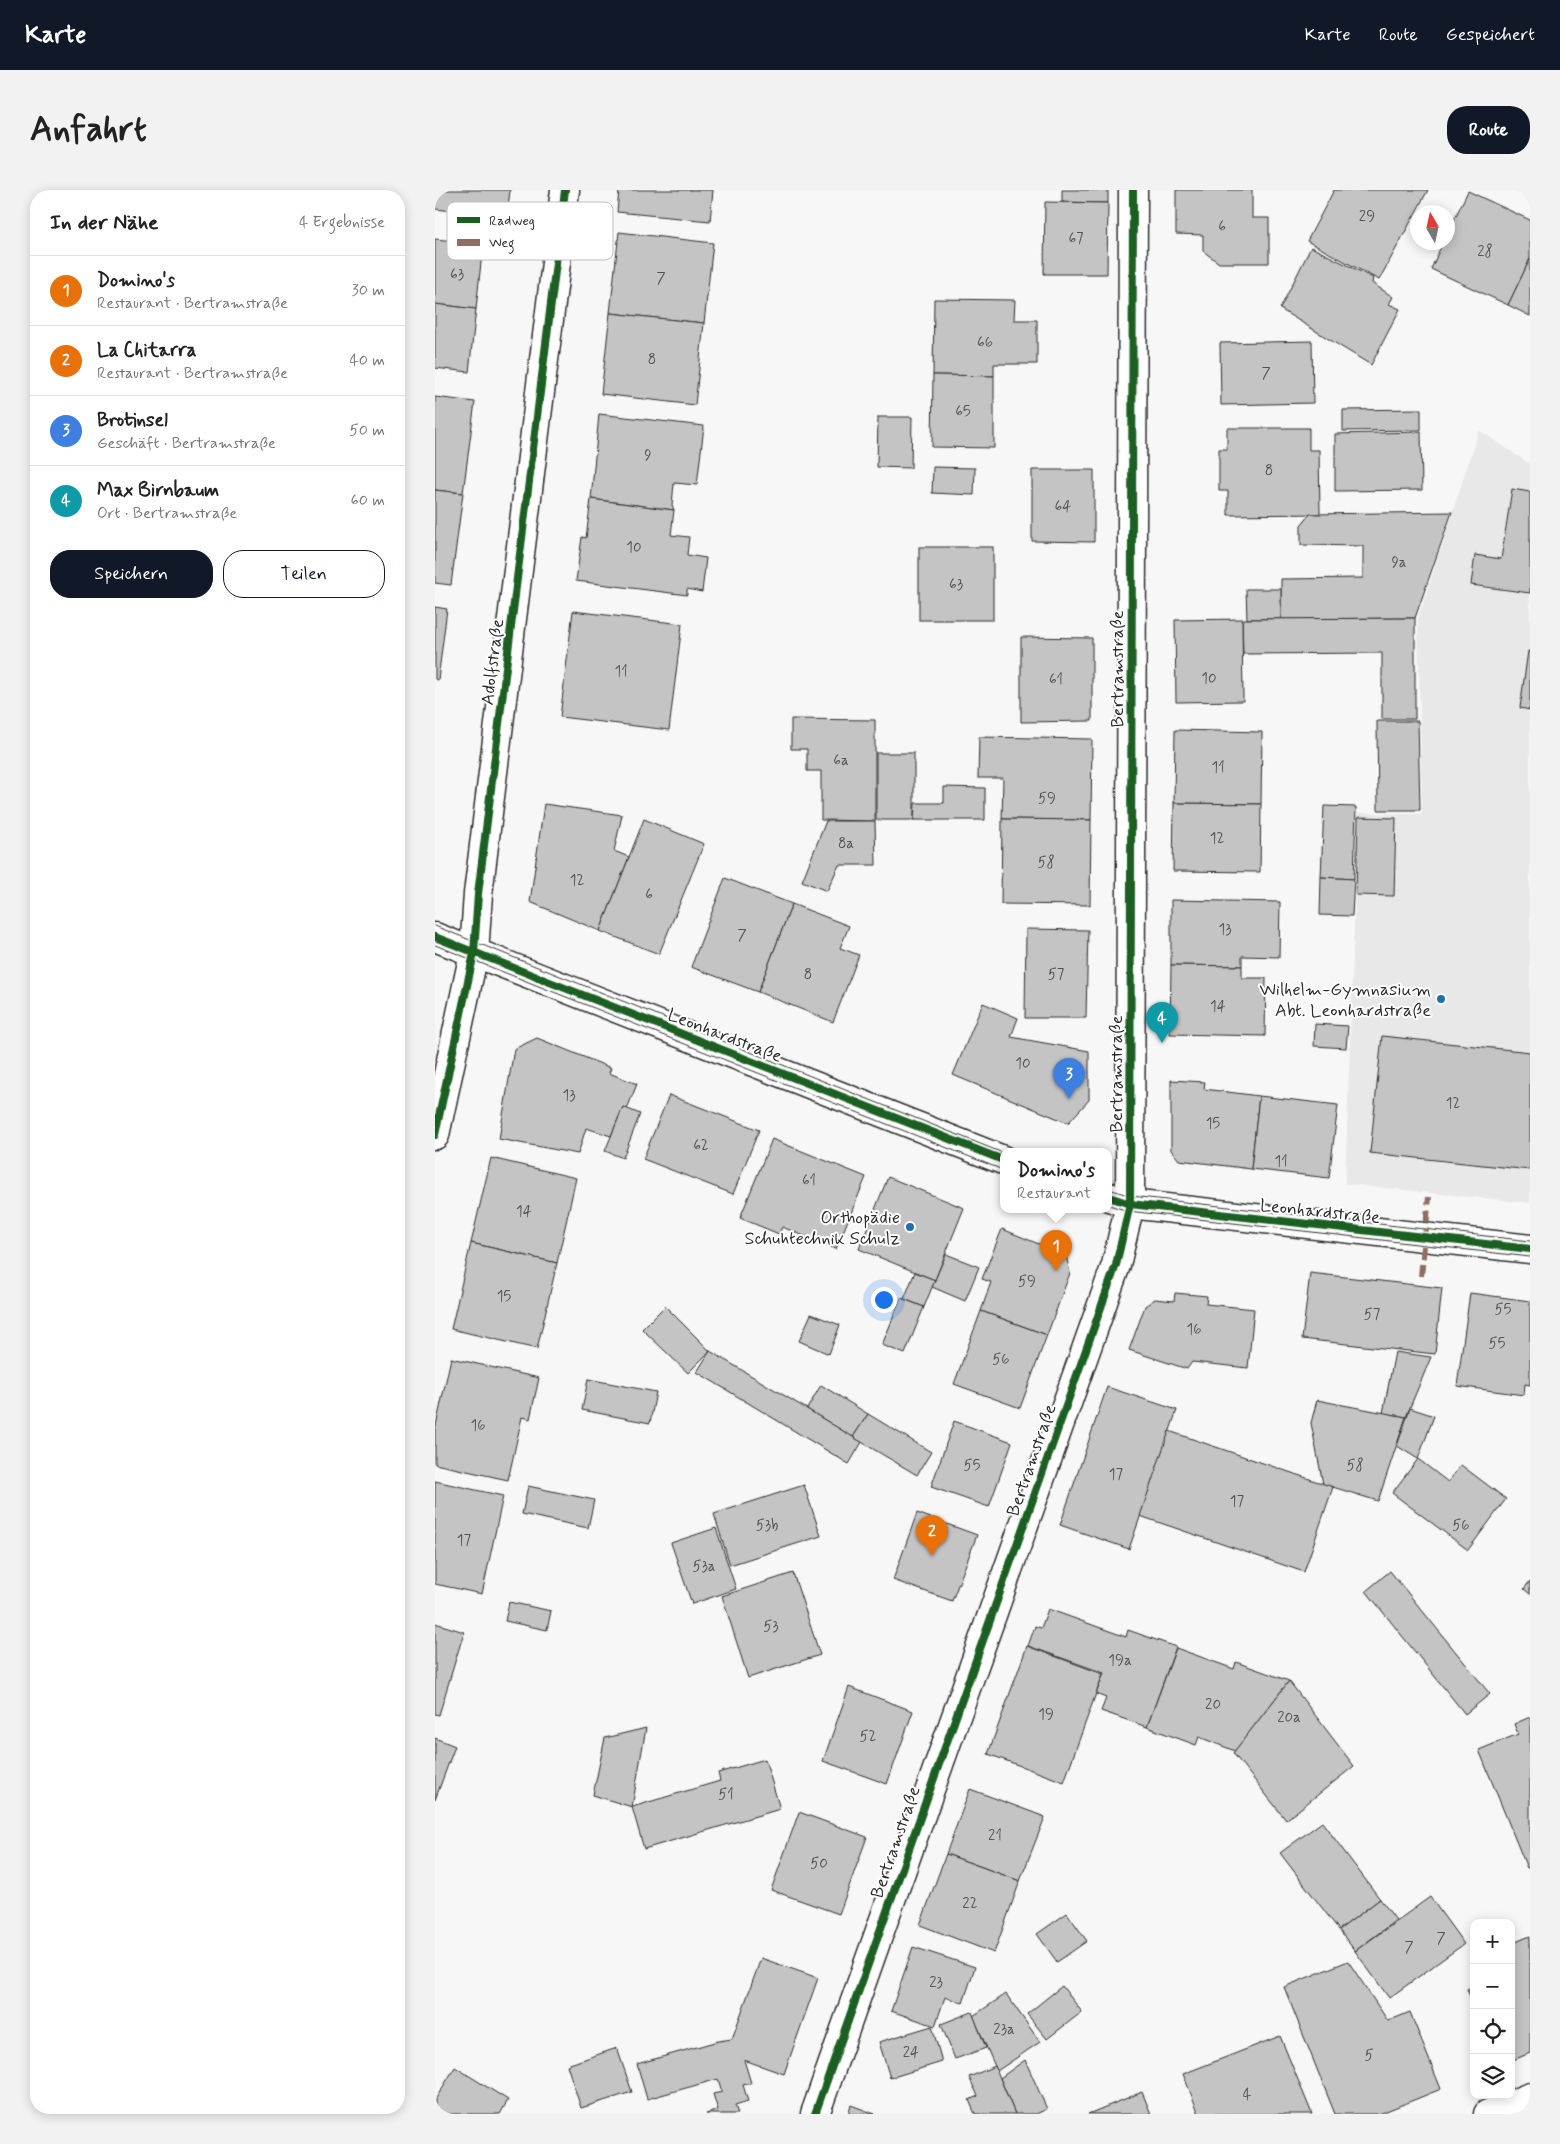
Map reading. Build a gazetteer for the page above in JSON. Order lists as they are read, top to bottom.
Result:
{
  "streets": {
    "street": ["Adolfstraße", "Bertramstraße", "Leonhardstraße"]
  },
  "crossings": [
    ["Adolfstraße", "Leonhardstraße"],
    ["Bertramstraße", "Leonhardstraße"]
  ],
  "places": ["Wilhelm-Gymnasium Abt. Leonhardstraße", "Orthopädie Schuhtechnik Schulz"],
  "house_numbers": [
    "29",
    "6",
    "67",
    "28",
    "63",
    "7",
    "66",
    "8",
    "7",
    "65",
    "9",
    "8",
    "64",
    "10",
    "9a",
    "63",
    "11",
    "10",
    "61",
    "6a",
    "11",
    "59",
    "12",
    "8a",
    "58",
    "12",
    "6",
    "13",
    "7",
    "8",
    "57",
    "14",
    "10",
    "13",
    "12",
    "15",
    "62",
    "11",
    "61",
    "14",
    "59",
    "15",
    "55",
    "57",
    "16",
    "55",
    "56",
    "16",
    "55",
    "58",
    "17",
    "17",
    "53b",
    "56",
    "17",
    "53a",
    "53",
    "19a",
    "20",
    "19",
    "20a",
    "52",
    "51",
    "21",
    "50",
    "22",
    "7",
    "7",
    "23",
    "23a",
    "24",
    "5",
    "4"
  ],
  "legend": ["Radweg", "Weg"],
  "north": "top",
  "page": {
    "header": "Karte",
    "nav": ["Karte", "Route", "Gespeichert"],
    "buttons": [
      "Route",
      ["Speichern", "Teilen"]
    ],
    "title": "Anfahrt",
    "heading": ["In der Nähe", "4 Ergebnisse"],
    "list": [
      {
        "mark": "1",
        "name": "Domino's",
        "note": "Restaurant · Bertramstraße",
        "value": "30 m"
      },
      {
        "mark": "2",
        "name": "La Chitarra",
        "note": "Restaurant · Bertramstraße",
        "value": "40 m"
      },
      {
        "mark": "3",
        "name": "Brotinsel",
        "note": "Geschäft · Bertramstraße",
        "value": "50 m"
      },
      {
        "mark": "4",
        "name": "Max Birnbaum",
        "note": "Ort · Bertramstraße",
        "value": "60 m"
      }
    ],
    "pins": [
      "4",
      "3",
      "1",
      "2"
    ],
    "popup": ["Domino's", "Restaurant"],
    "map_buttons": ["+", "−"]
  }
}
